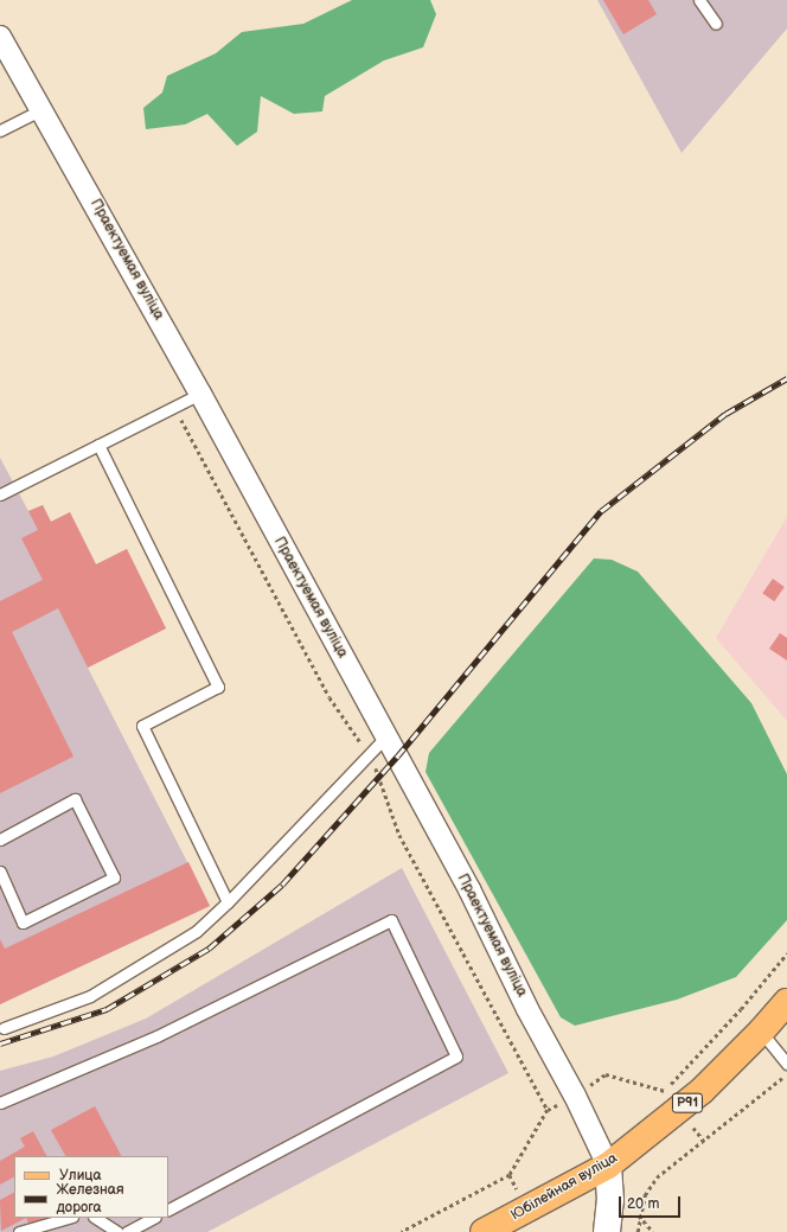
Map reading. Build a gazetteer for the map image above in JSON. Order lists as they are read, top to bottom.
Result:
{
  "streets": {
    "main road": ["Р91", "Юбілейная вуліца"],
    "street": ["Праектуемая вуліца"]
  },
  "crossings": [
    ["Праектуемая вуліца", "Юбілейная вуліца"]
  ],
  "legend": ["Улица", "Железная дорога"],
  "scale_bar": "20 m"
}
